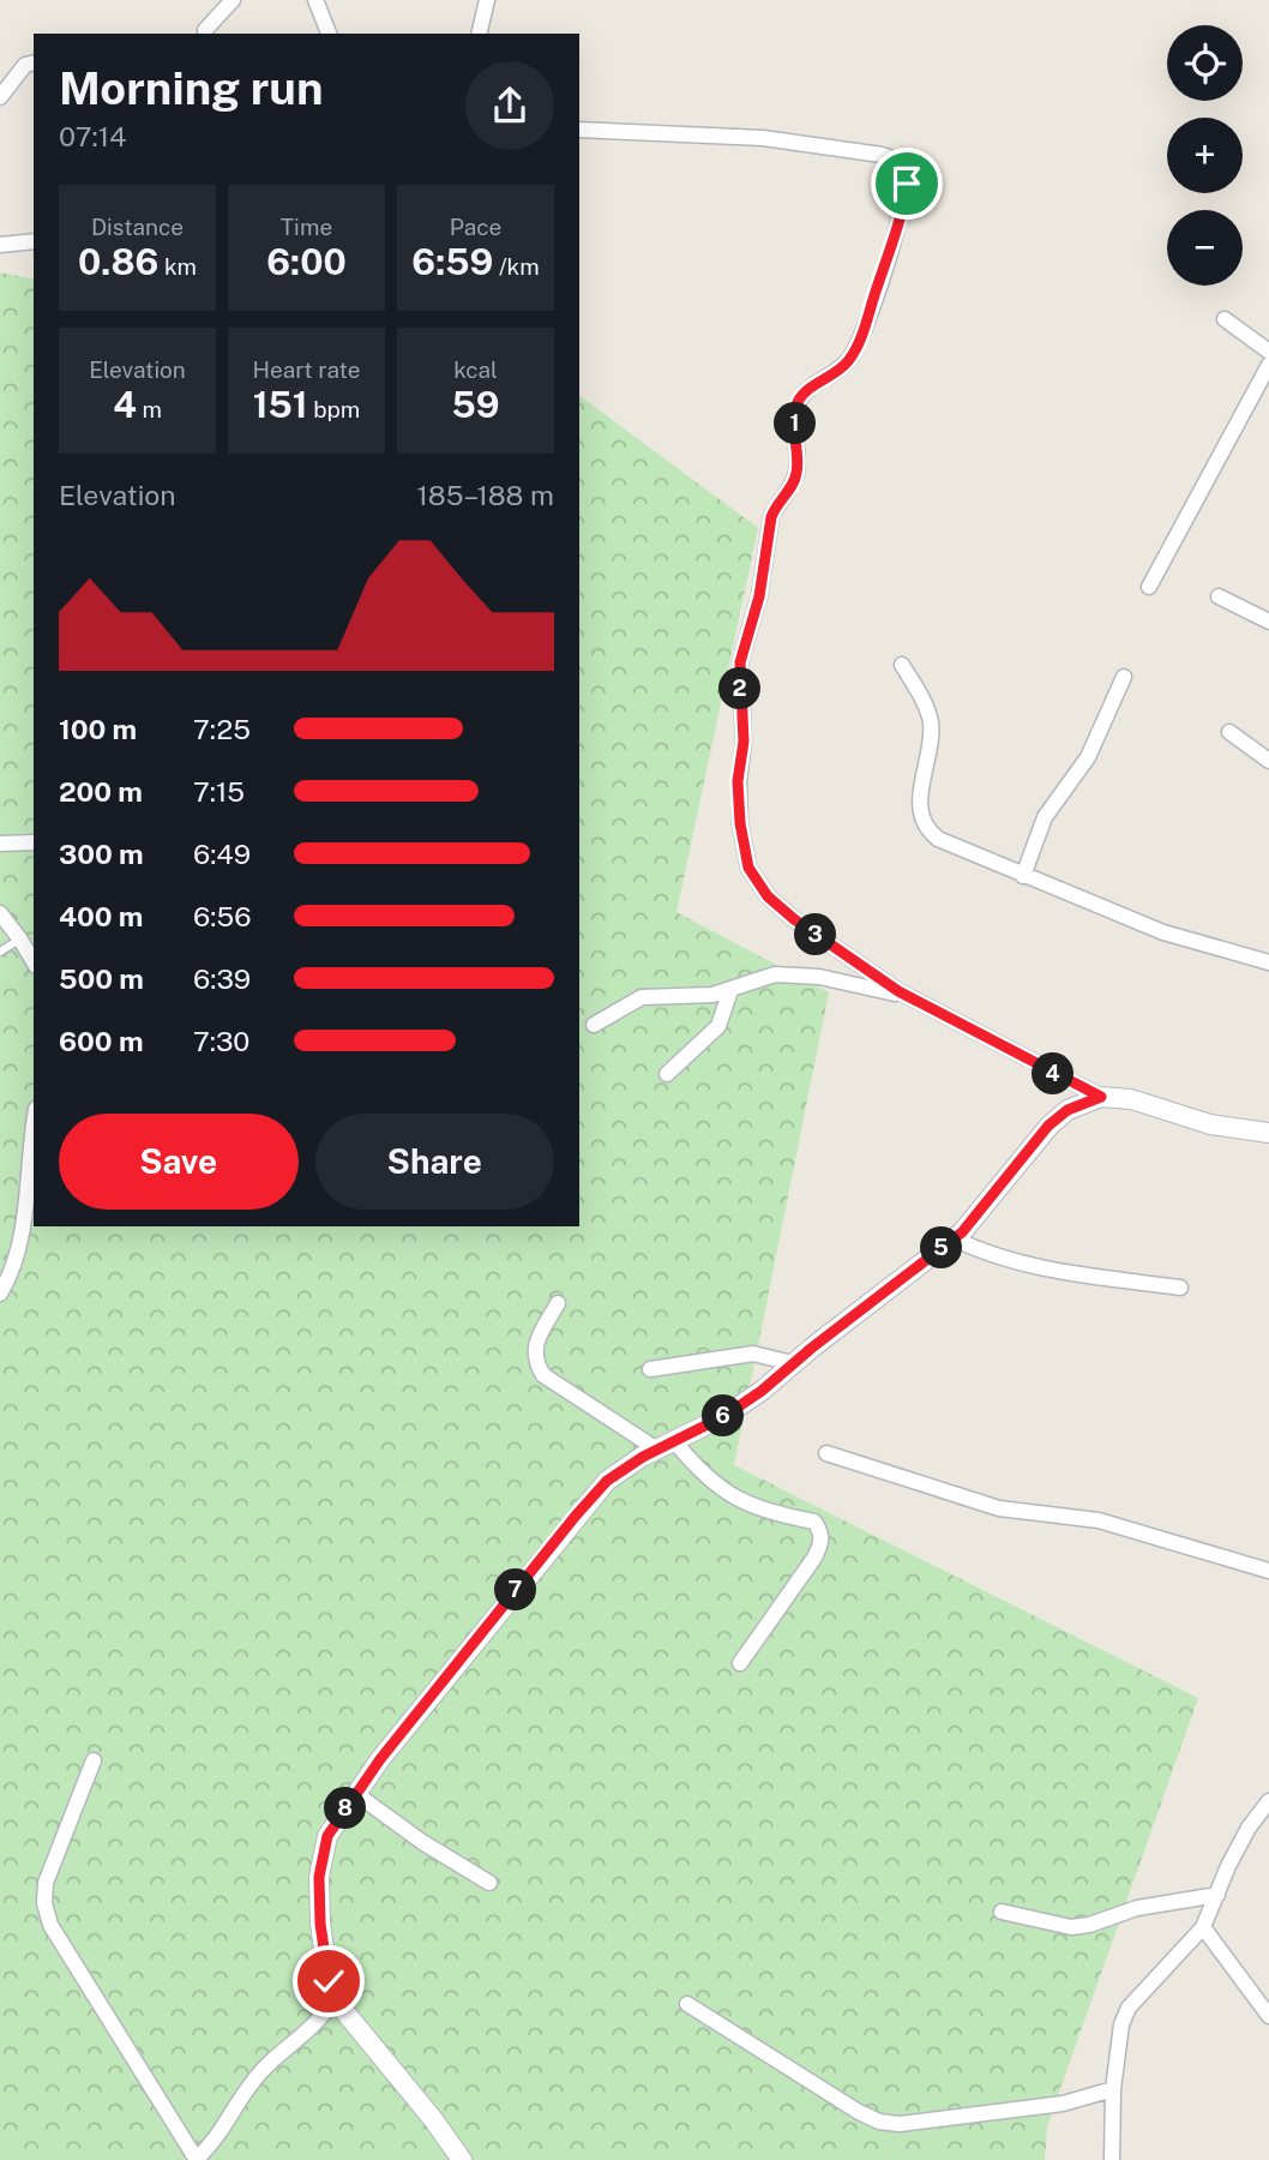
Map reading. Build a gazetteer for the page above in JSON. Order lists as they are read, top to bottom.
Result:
{
  "page": {
    "map_buttons": ["+", "−"],
    "heading": ["Morning run", "07:14"],
    "stats": [
      ["Distance", "0.86 km"],
      ["Time", "6:00"],
      ["Pace", "6:59 /km"],
      ["Elevation", "4 m"],
      ["Heart rate", "151 bpm"],
      ["kcal", "59"]
    ],
    "pins": [
      "1",
      "2",
      "3",
      "4",
      "5",
      "6",
      "7",
      "8"
    ],
    "chart": ["Elevation", "185–188 m"],
    "list": [
      {
        "name": "100 m",
        "note": "7:25"
      },
      {
        "name": "200 m",
        "note": "7:15"
      },
      {
        "name": "300 m",
        "note": "6:49"
      },
      {
        "name": "400 m",
        "note": "6:56"
      },
      {
        "name": "500 m",
        "note": "6:39"
      },
      {
        "name": "600 m",
        "note": "7:30"
      }
    ],
    "buttons": ["Save", "Share"]
  }
}
